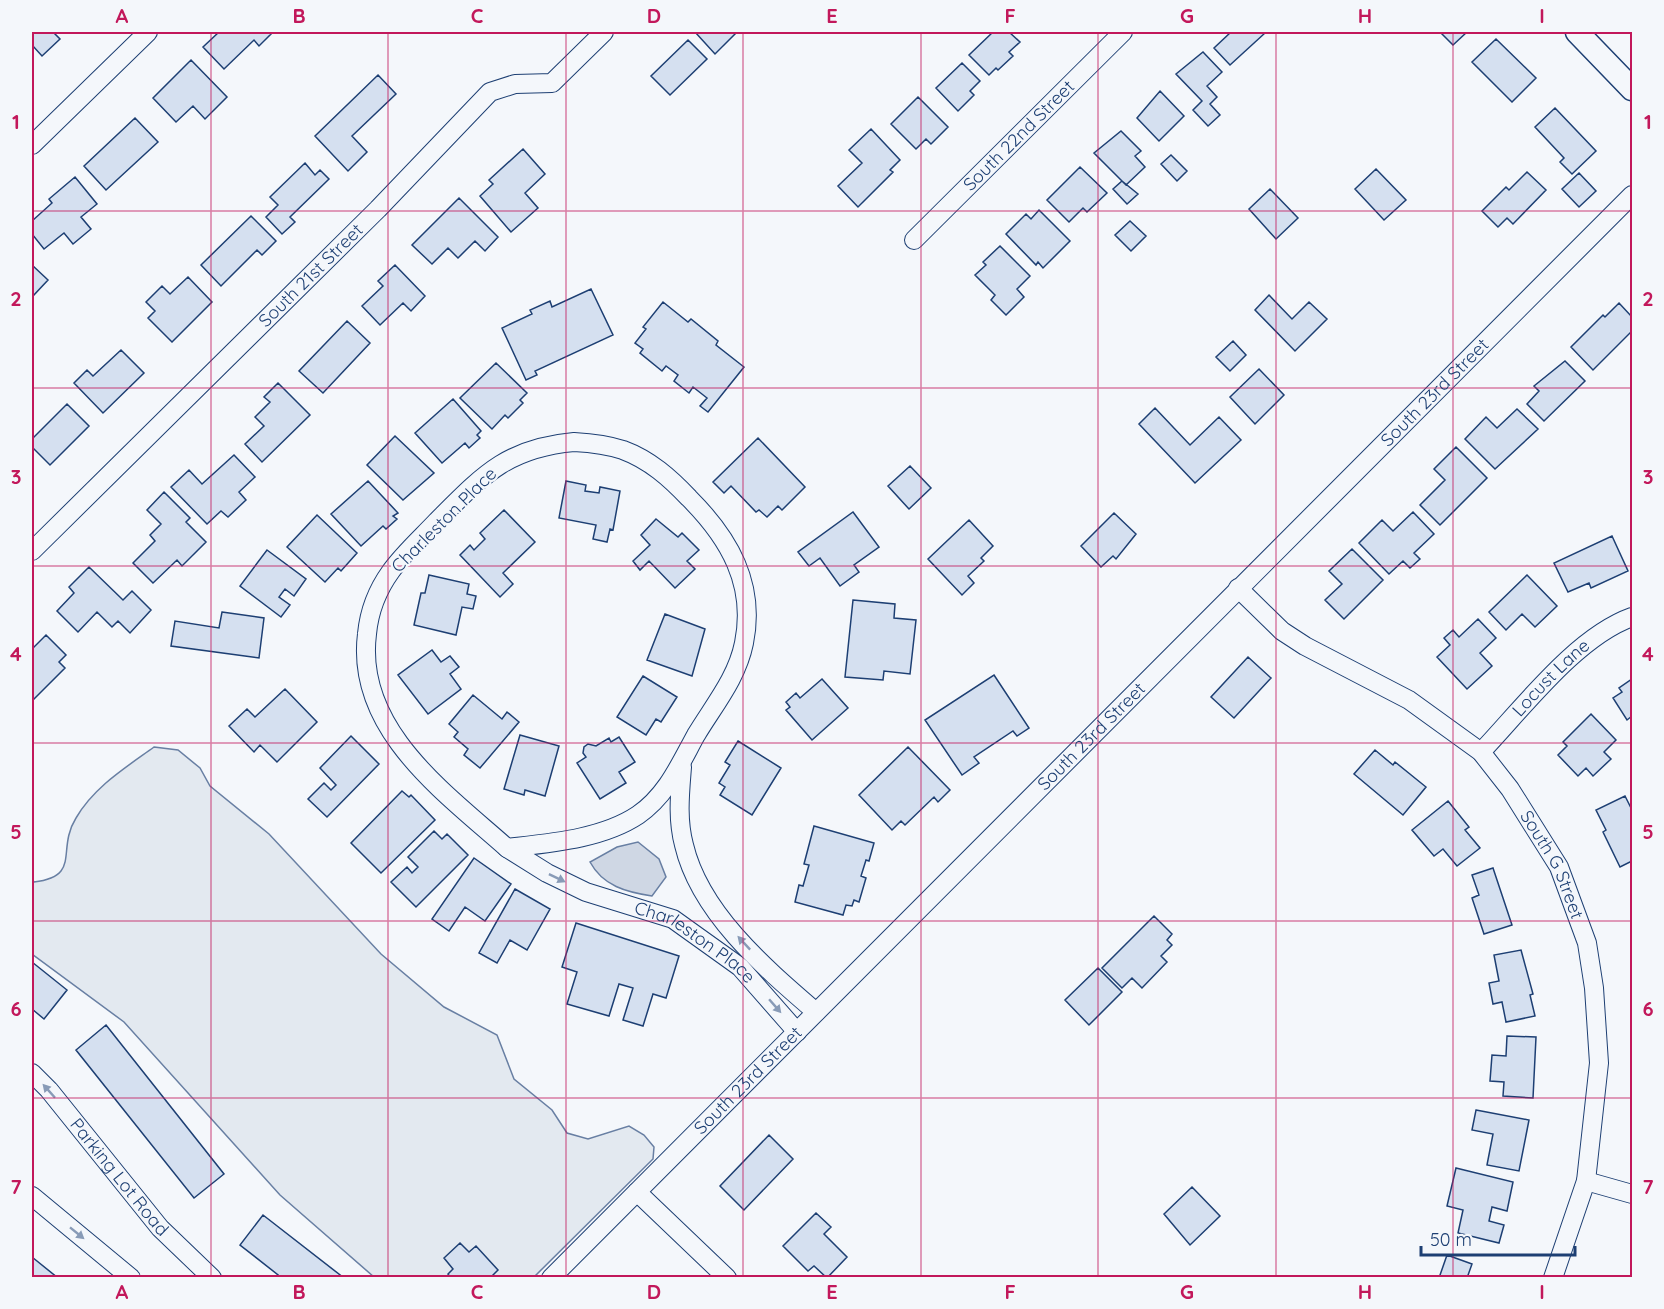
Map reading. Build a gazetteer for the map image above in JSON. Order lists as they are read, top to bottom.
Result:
{
  "streets": {
    "street": [
      "South 22nd Street",
      "South 21st Street",
      "South 23rd Street",
      "Charleston Place",
      "Locust Lane",
      "South G Street",
      "Parking Lot Road"
    ]
  },
  "crossings": [
    ["South 23rd Street", "Charleston Place"],
    ["South 23rd Street", "South G Street"],
    ["Locust Lane", "South G Street"]
  ],
  "scale_bar": "50 m",
  "grid": {
    "columns": [
      "A",
      "B",
      "C",
      "D",
      "E",
      "F",
      "G",
      "H",
      "I"
    ],
    "rows": [
      "1",
      "2",
      "3",
      "4",
      "5",
      "6",
      "7"
    ]
  }
}
